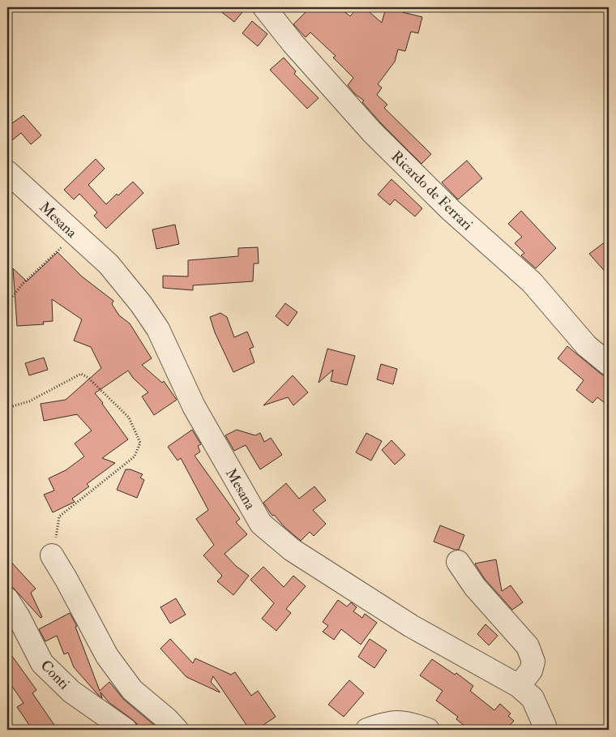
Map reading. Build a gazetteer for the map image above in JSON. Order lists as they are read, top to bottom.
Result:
{
  "streets": {
    "street": ["Ricardo de Ferrari", "Mesana", "Conti"]
  }
}
